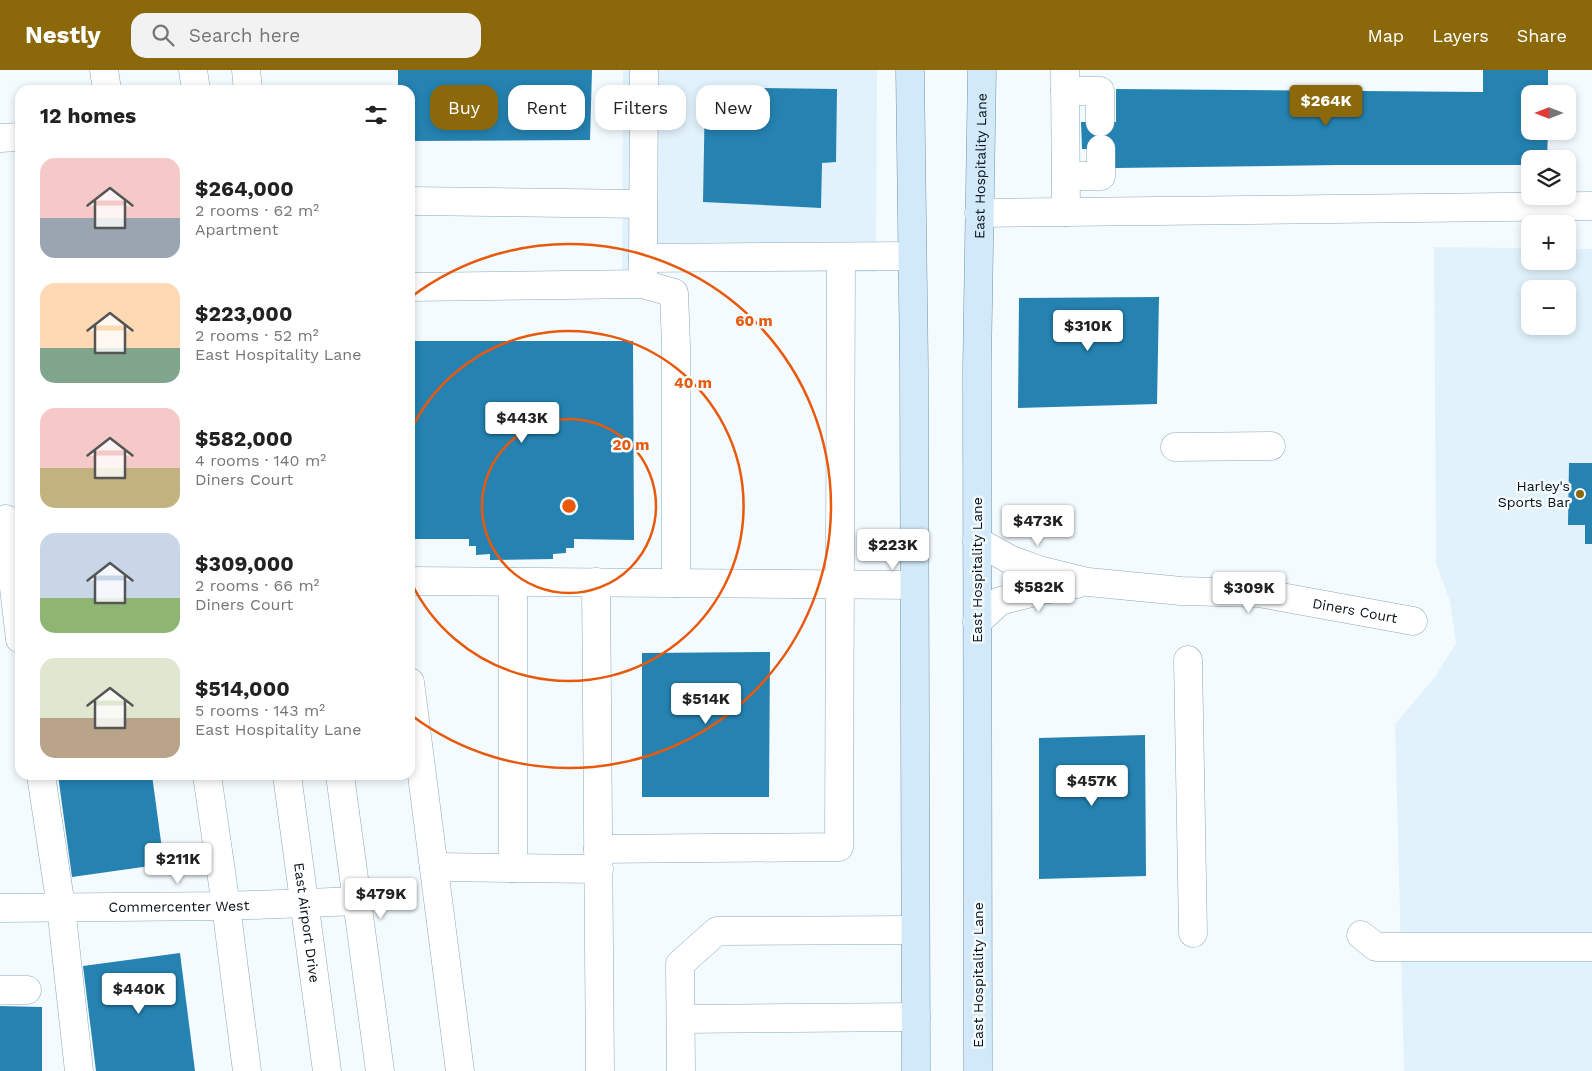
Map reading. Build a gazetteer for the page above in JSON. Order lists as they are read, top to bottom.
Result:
{
  "streets": {
    "main road": ["East Hospitality Lane"],
    "street": ["Diners Court", "Commercenter West", "East Airport Drive"]
  },
  "crossings": [
    ["East Hospitality Lane", "Diners Court"],
    ["Commercenter West", "East Airport Drive"]
  ],
  "places": ["Harley's Sports Bar"],
  "north": "left",
  "page": {
    "header": "Nestly",
    "search": "Search here",
    "nav": ["Map", "Layers", "Share"],
    "map_buttons": ["+", "−"],
    "price": [
      "$264K",
      "$310K",
      "$443K",
      "$473K",
      "$223K",
      "$582K",
      "$309K",
      "$514K",
      "$457K",
      "$211K",
      "$479K",
      "$440K"
    ],
    "chip": [
      "Buy",
      "Rent",
      "Filters",
      "New"
    ],
    "heading": "12 homes",
    "list": [
      {
        "name": "$264,000",
        "note": "2 rooms · 62 m² · Apartment"
      },
      {
        "name": "$223,000",
        "note": "2 rooms · 52 m² · East Hospitality Lane"
      },
      {
        "name": "$582,000",
        "note": "4 rooms · 140 m² · Diners Court"
      },
      {
        "name": "$309,000",
        "note": "2 rooms · 66 m² · Diners Court"
      },
      {
        "name": "$514,000",
        "note": "5 rooms · 143 m² · East Hospitality Lane"
      }
    ]
  },
  "rings": ["60 m", "40 m", "20 m"]
}
